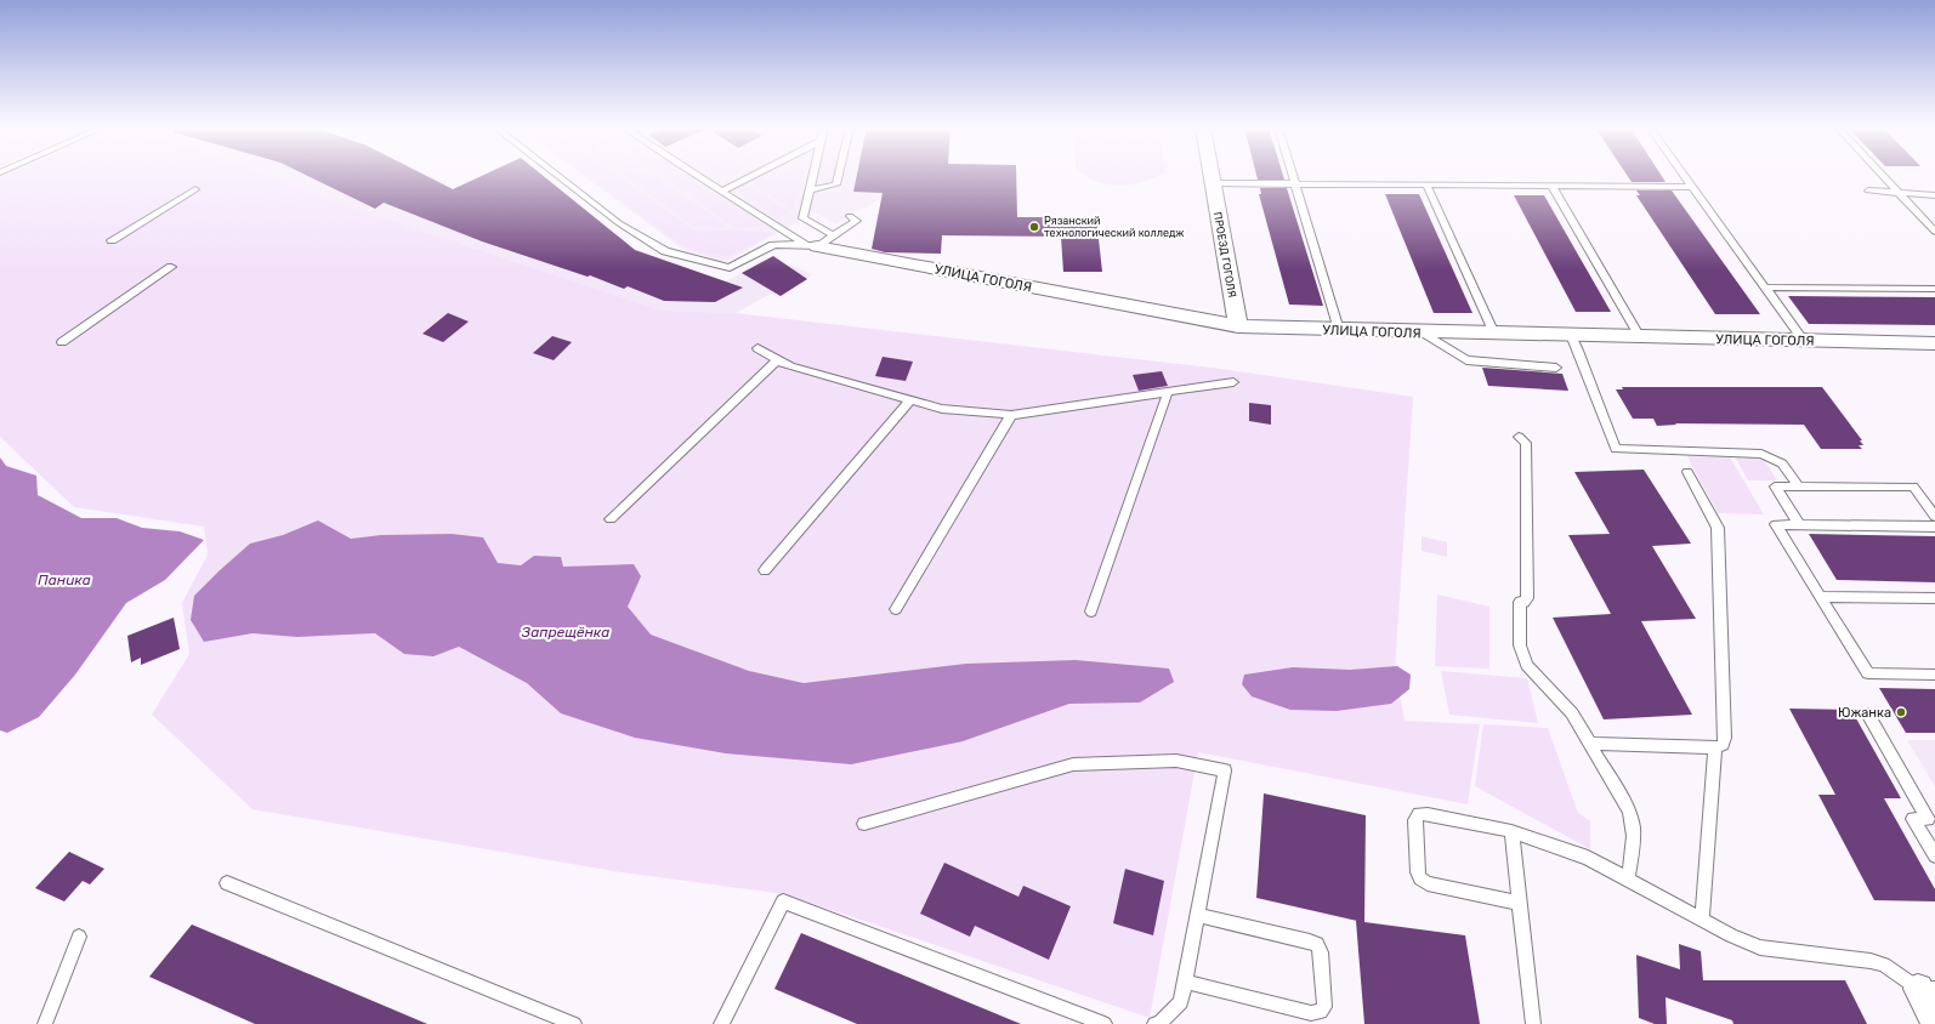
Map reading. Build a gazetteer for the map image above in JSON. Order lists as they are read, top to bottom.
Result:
{
  "streets": {
    "street": ["ПРОЕЗД ГОГОЛЯ", "УЛИЦА ГОГОЛЯ"]
  },
  "crossings": [
    ["ПРОЕЗД ГОГОЛЯ", "УЛИЦА ГОГОЛЯ"]
  ],
  "water": ["Паника", "Запрещёнка"],
  "places": ["Рязанский технологический колледж", "Южанка"]
}
